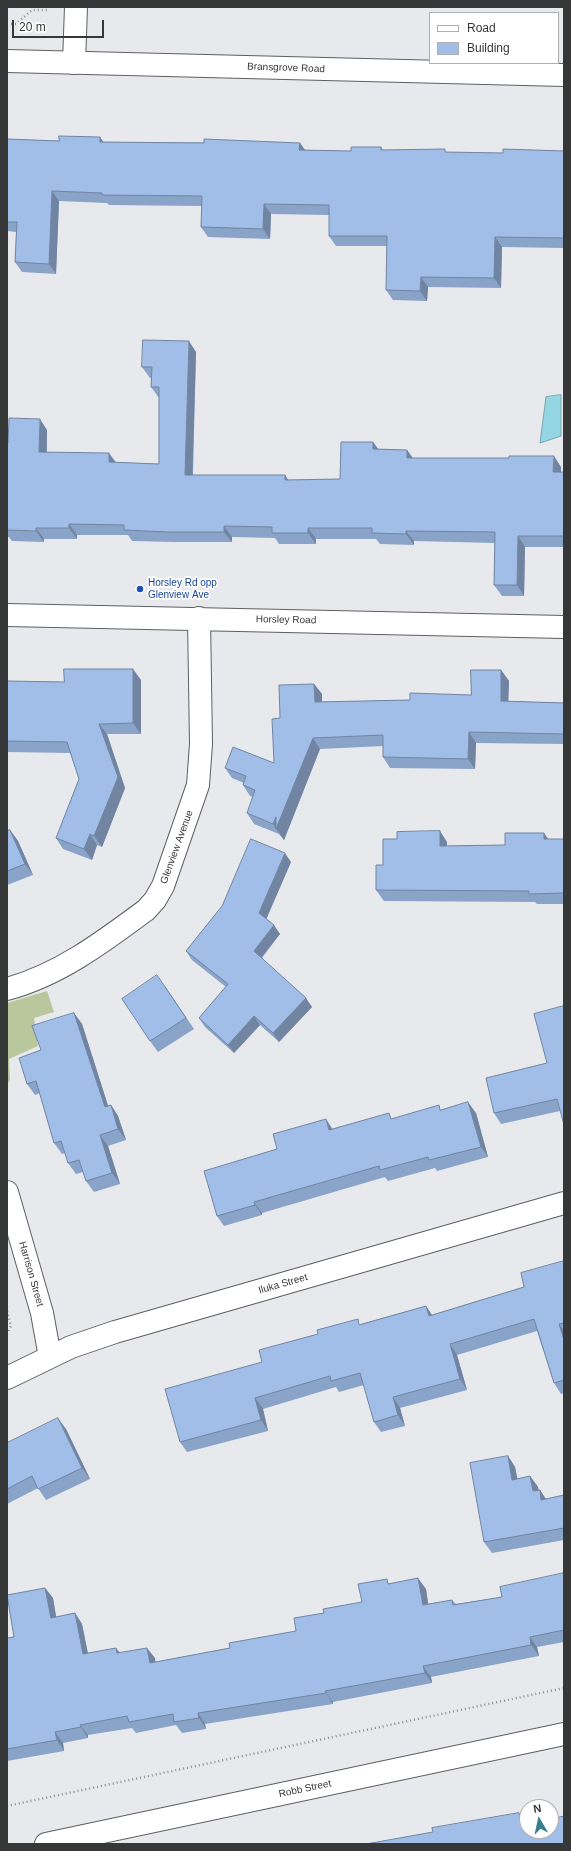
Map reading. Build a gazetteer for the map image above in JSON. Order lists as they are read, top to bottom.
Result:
{
  "streets": {
    "street": [
      "Bransgrove Road",
      "Horsley Road",
      "Glenview Avenue",
      "Harrison Street",
      "Iluka Street",
      "Robb Street"
    ]
  },
  "crossings": [
    ["Horsley Road", "Glenview Avenue"],
    ["Harrison Street", "Iluka Street"]
  ],
  "places": ["Horsley Rd opp Glenview Ave"],
  "legend": ["Road", "Building"],
  "scale_bar": "20 m",
  "north": "top"
}
